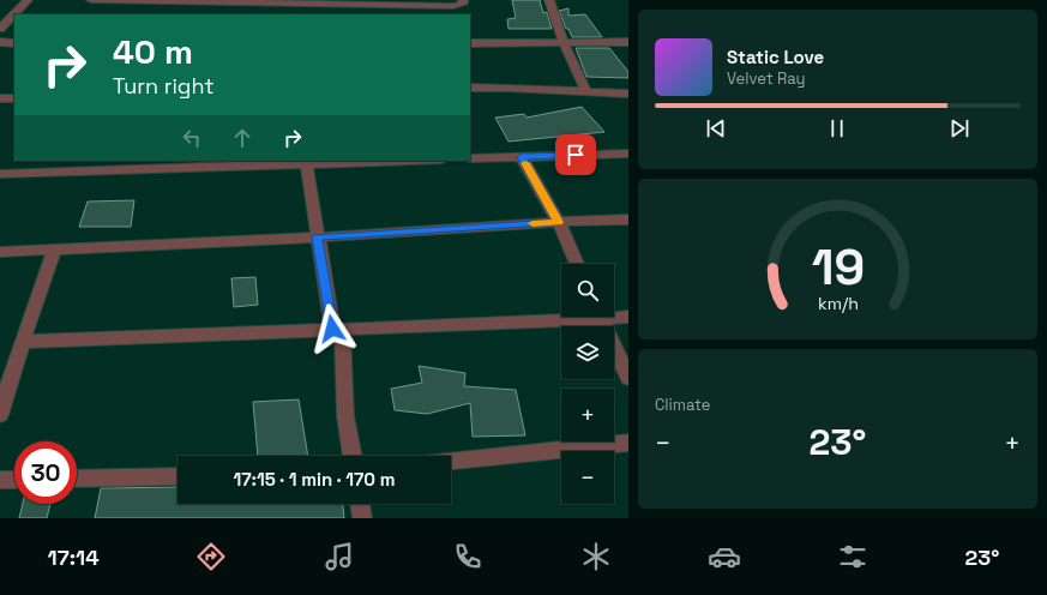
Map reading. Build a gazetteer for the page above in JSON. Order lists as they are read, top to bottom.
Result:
{
  "page": {
    "turn": ["40 m", "Turn right"],
    "song": ["Static Love", "Velvet Ray"],
    "map_buttons": ["+", "−"],
    "tile": "Climate",
    "heat": ["−", "23°", "+"],
    "limit": "30",
    "trip": "17:15 · 1 min · 170 m",
    "tabs": ["17:14", "23°"],
    "gauge": ["19", "km/h"]
  }
}
